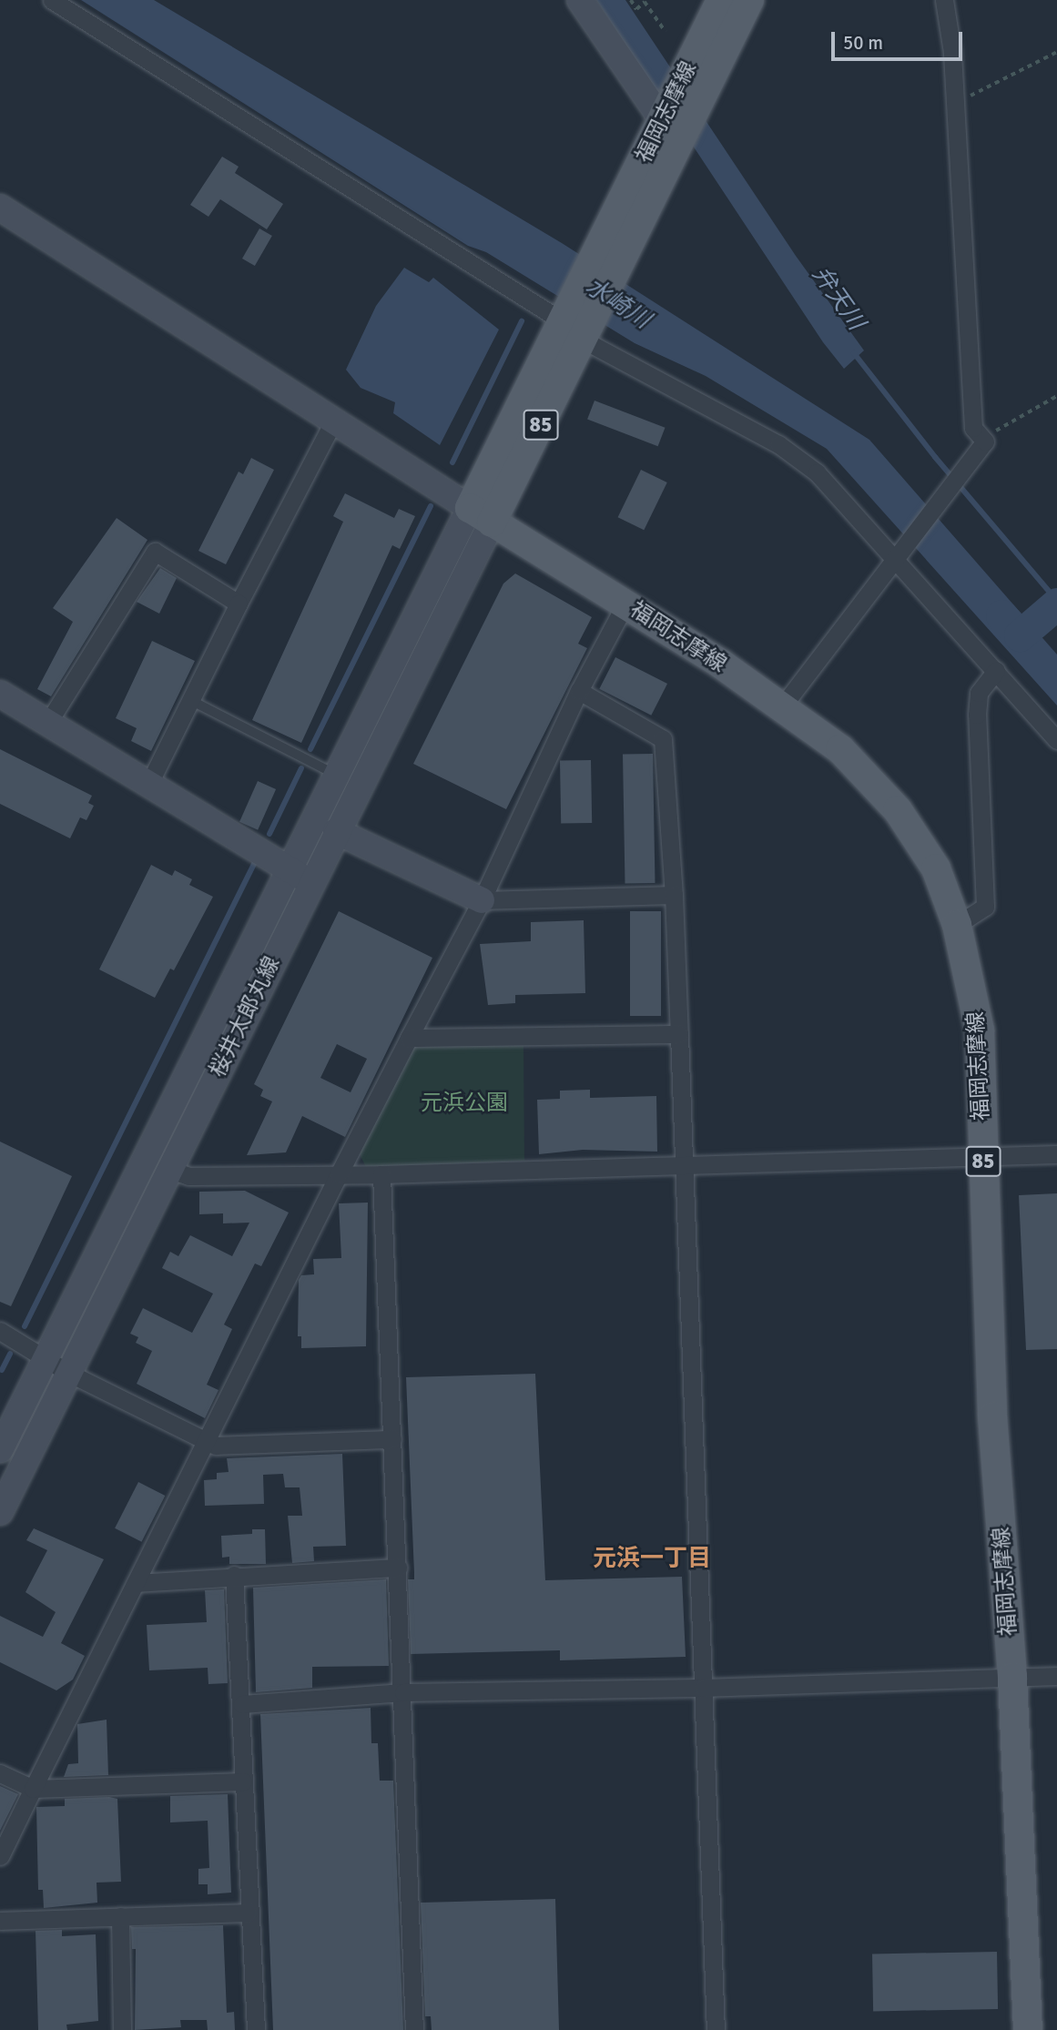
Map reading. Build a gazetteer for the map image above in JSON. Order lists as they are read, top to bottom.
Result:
{
  "streets": {
    "main road": ["福岡志摩線", "85", "桜井太郎丸線"]
  },
  "crossings": [
    ["福岡志摩線", "桜井太郎丸線"]
  ],
  "districts": ["元浜一丁目"],
  "water": ["弁天川", "水崎川"],
  "parks": ["元浜公園"],
  "scale_bar": "50 m"
}
